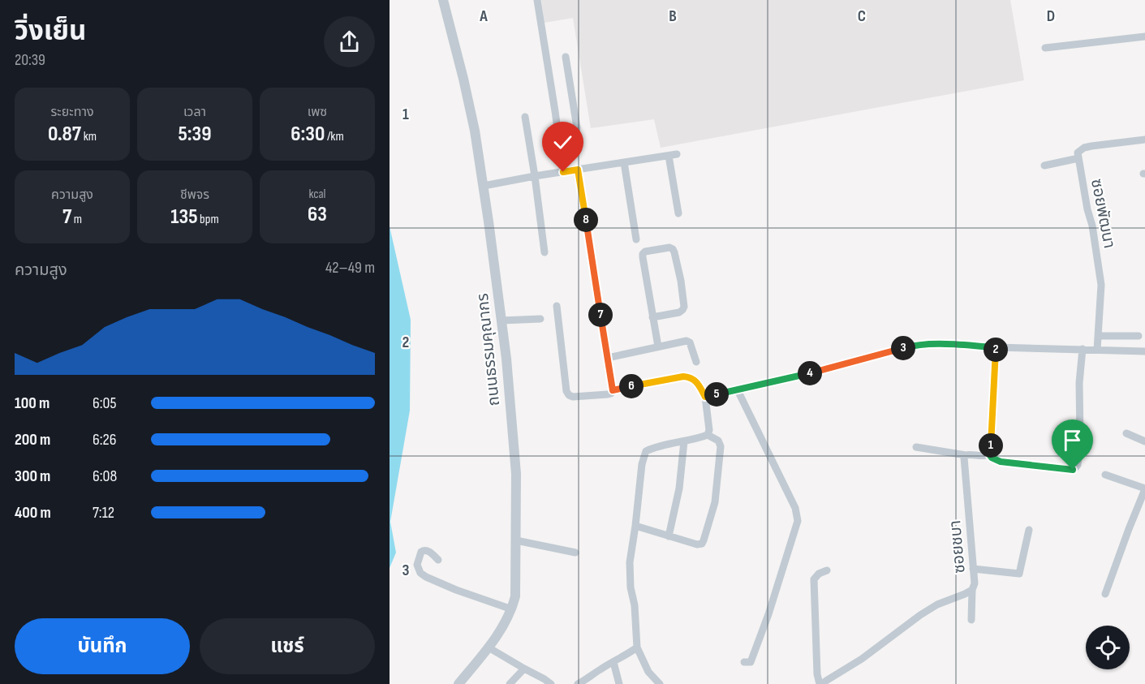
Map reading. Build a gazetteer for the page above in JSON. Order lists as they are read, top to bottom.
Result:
{
  "streets": {
    "street": ["ซอยพัฒนา", "ถนนธรรมคุณากร", "ซอยชบา"]
  },
  "page": {
    "heading": ["วิ่งเย็น", "20:39"],
    "stats": [
      ["ระยะทาง", "0.87 km"],
      ["เวลา", "5:39"],
      ["เพซ", "6:30 /km"],
      ["ความสูง", "7 m"],
      ["ชีพจร", "135 bpm"],
      ["kcal", "63"]
    ],
    "pins": [
      "8",
      "7",
      "3",
      "2",
      "4",
      "6",
      "5",
      "1"
    ],
    "chart": ["ความสูง", "42–49 m"],
    "list": [
      {
        "name": "100 m",
        "note": "6:05"
      },
      {
        "name": "200 m",
        "note": "6:26"
      },
      {
        "name": "300 m",
        "note": "6:08"
      },
      {
        "name": "400 m",
        "note": "7:12"
      }
    ],
    "buttons": ["บันทึก", "แชร์"]
  },
  "grid": {
    "columns": [
      "A",
      "B",
      "C",
      "D"
    ],
    "rows": ["1", "2", "3"]
  }
}
